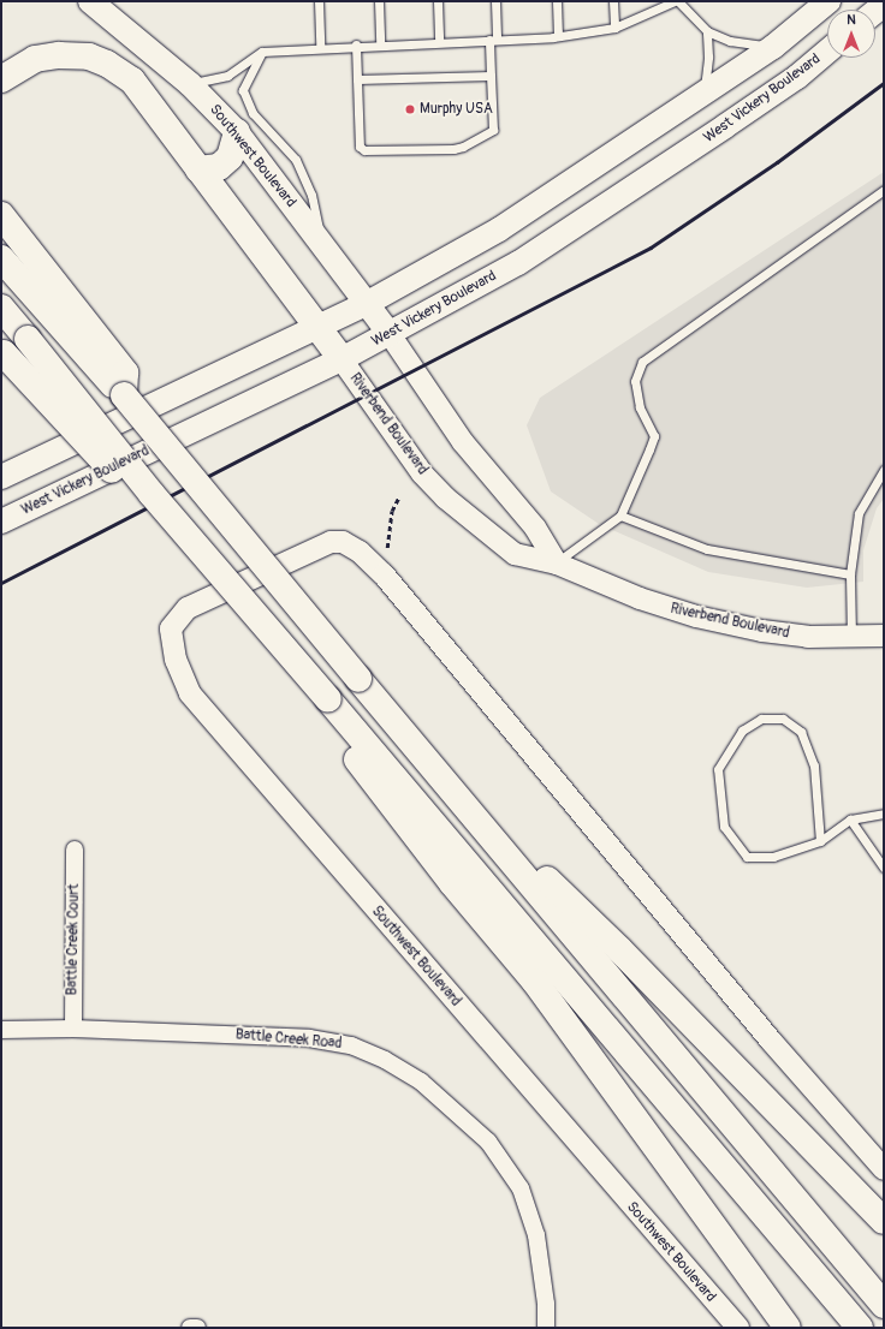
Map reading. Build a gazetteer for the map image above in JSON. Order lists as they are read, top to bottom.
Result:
{
  "streets": {
    "main road": ["West Vickery Boulevard", "Southwest Boulevard"],
    "street": ["Riverbend Boulevard", "Battle Creek Court", "Battle Creek Road"]
  },
  "crossings": [
    ["West Vickery Boulevard", "Southwest Boulevard"],
    ["West Vickery Boulevard", "Riverbend Boulevard"],
    ["Battle Creek Court", "Battle Creek Road"]
  ],
  "places": ["Murphy USA"],
  "north": "top"
}
